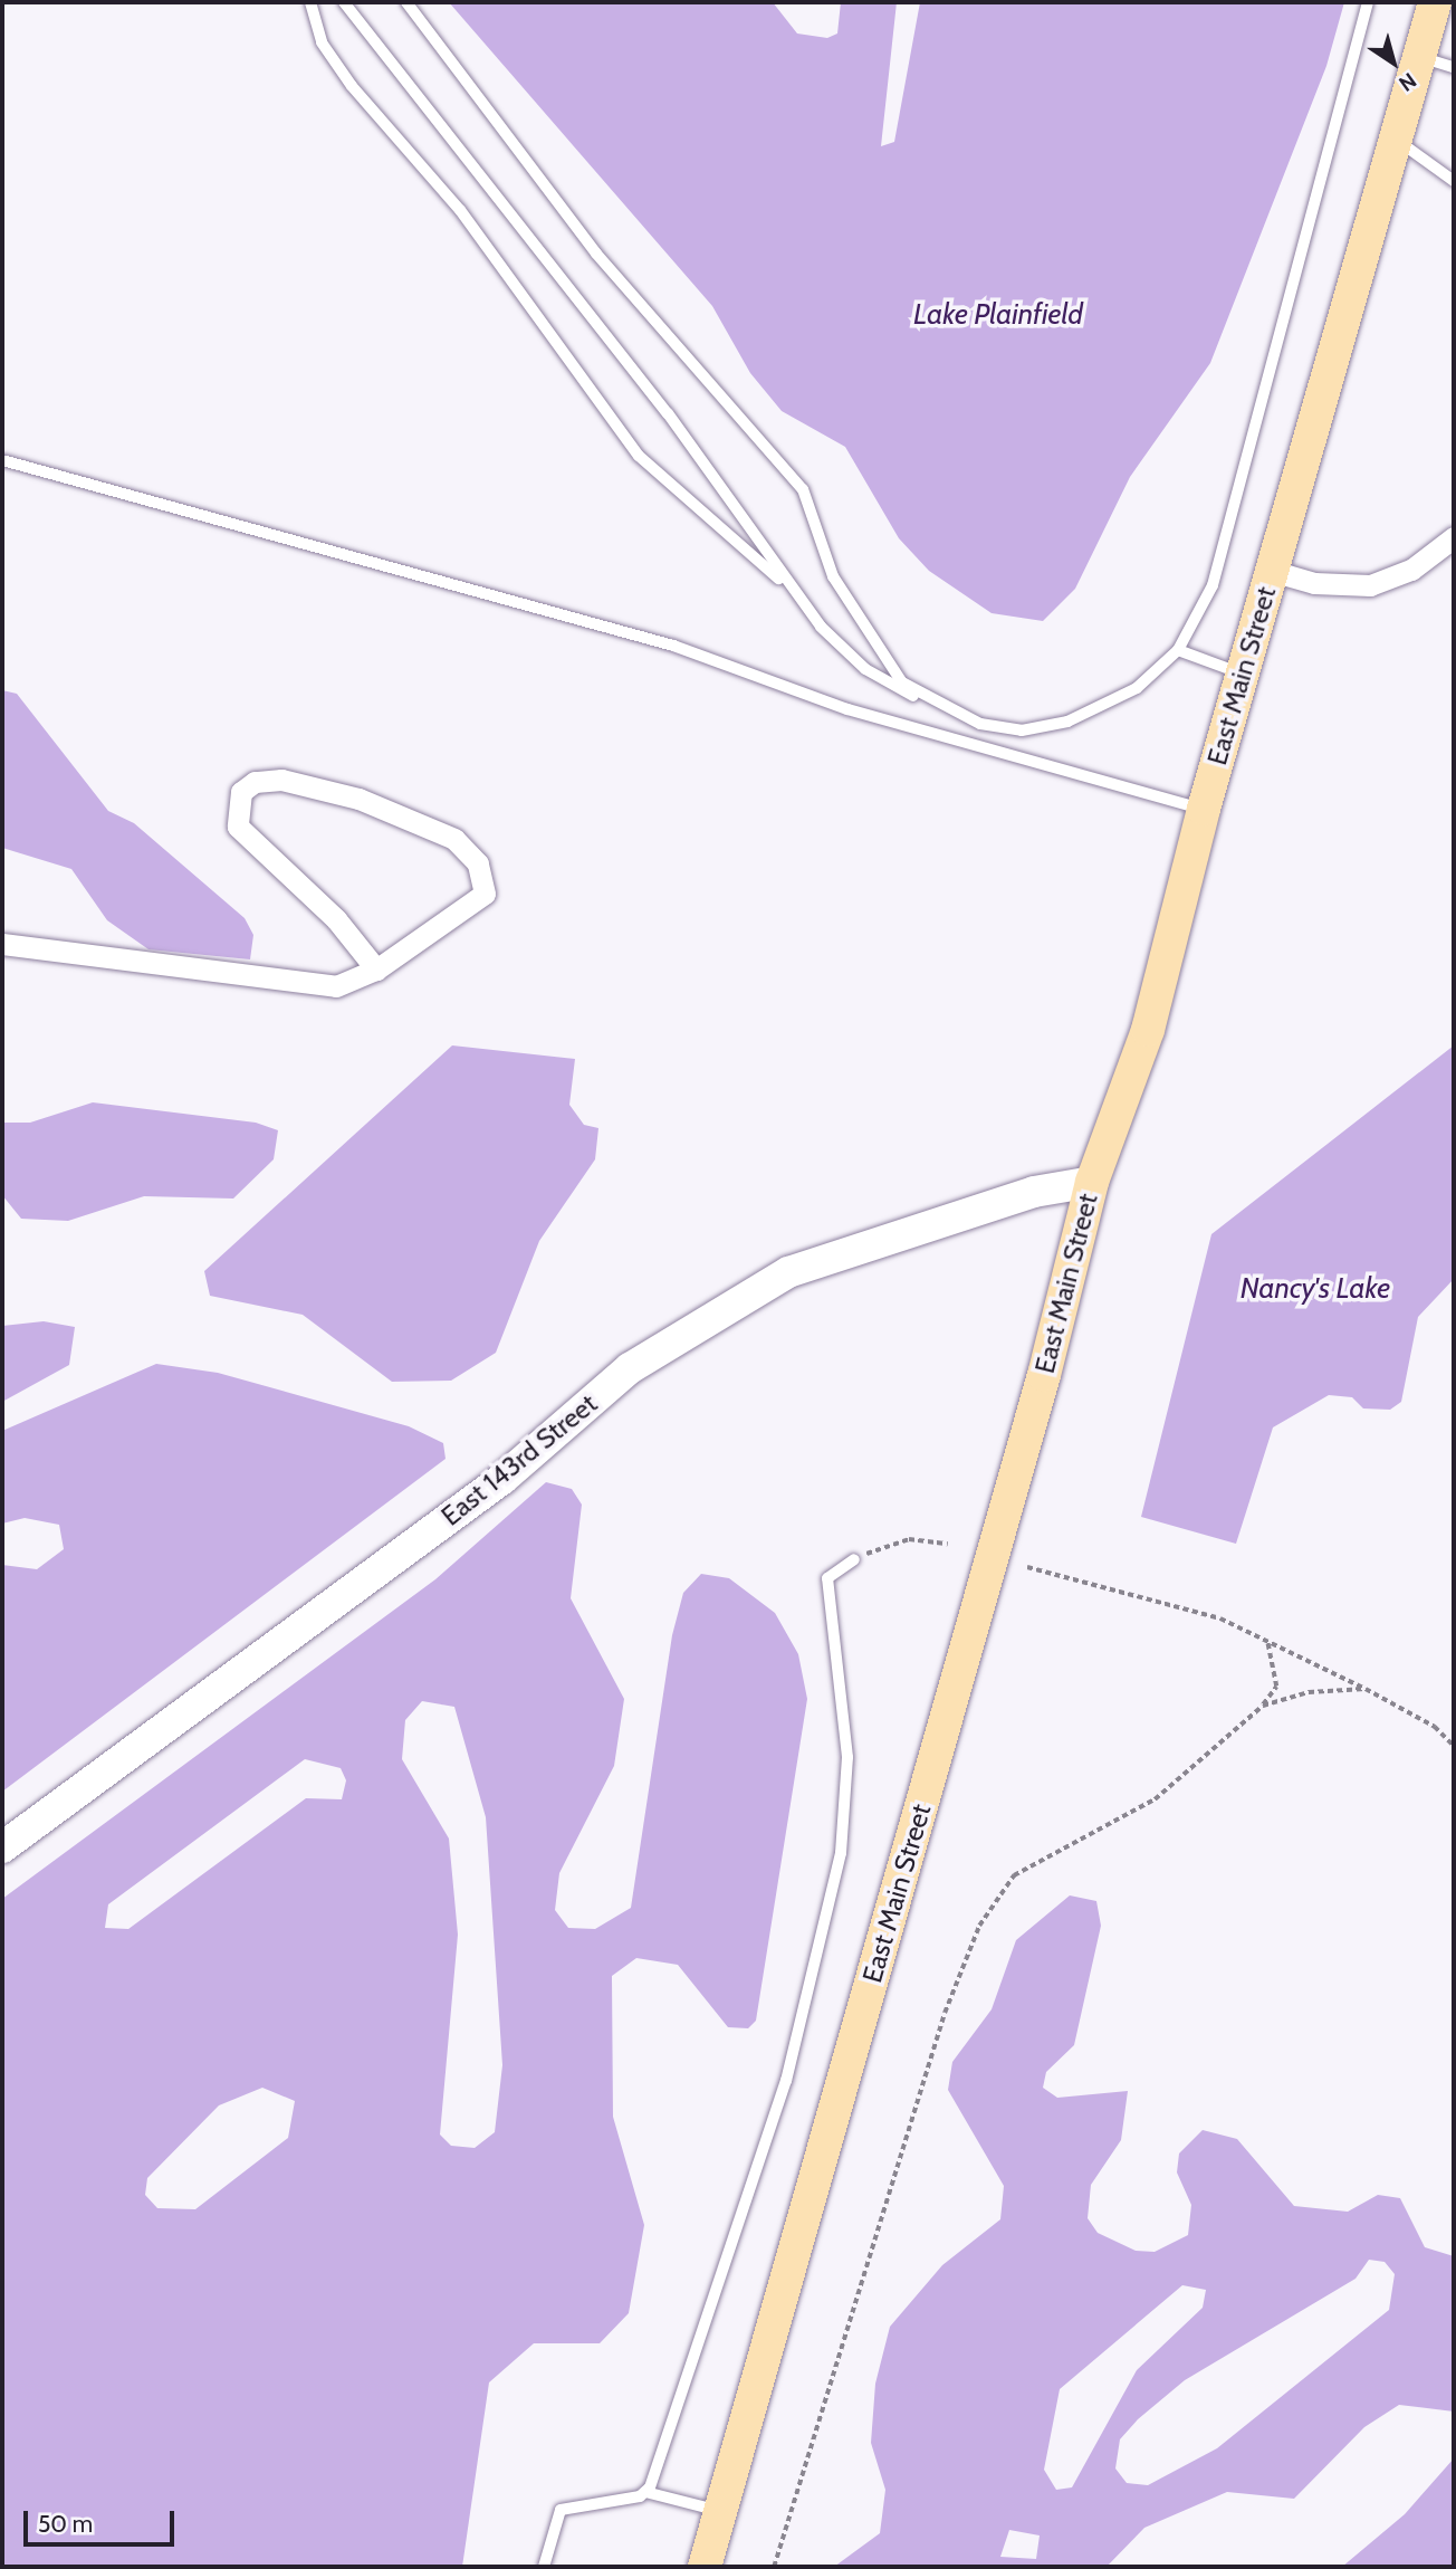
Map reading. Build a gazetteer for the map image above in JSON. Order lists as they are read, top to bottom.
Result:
{
  "streets": {
    "main road": ["East Main Street"],
    "street": ["East 143rd Street"]
  },
  "crossings": [
    ["East Main Street", "East 143rd Street"]
  ],
  "water": ["Lake Plainfield", "Nancy's Lake"],
  "scale_bar": "50 m",
  "north": "bottom right"
}
